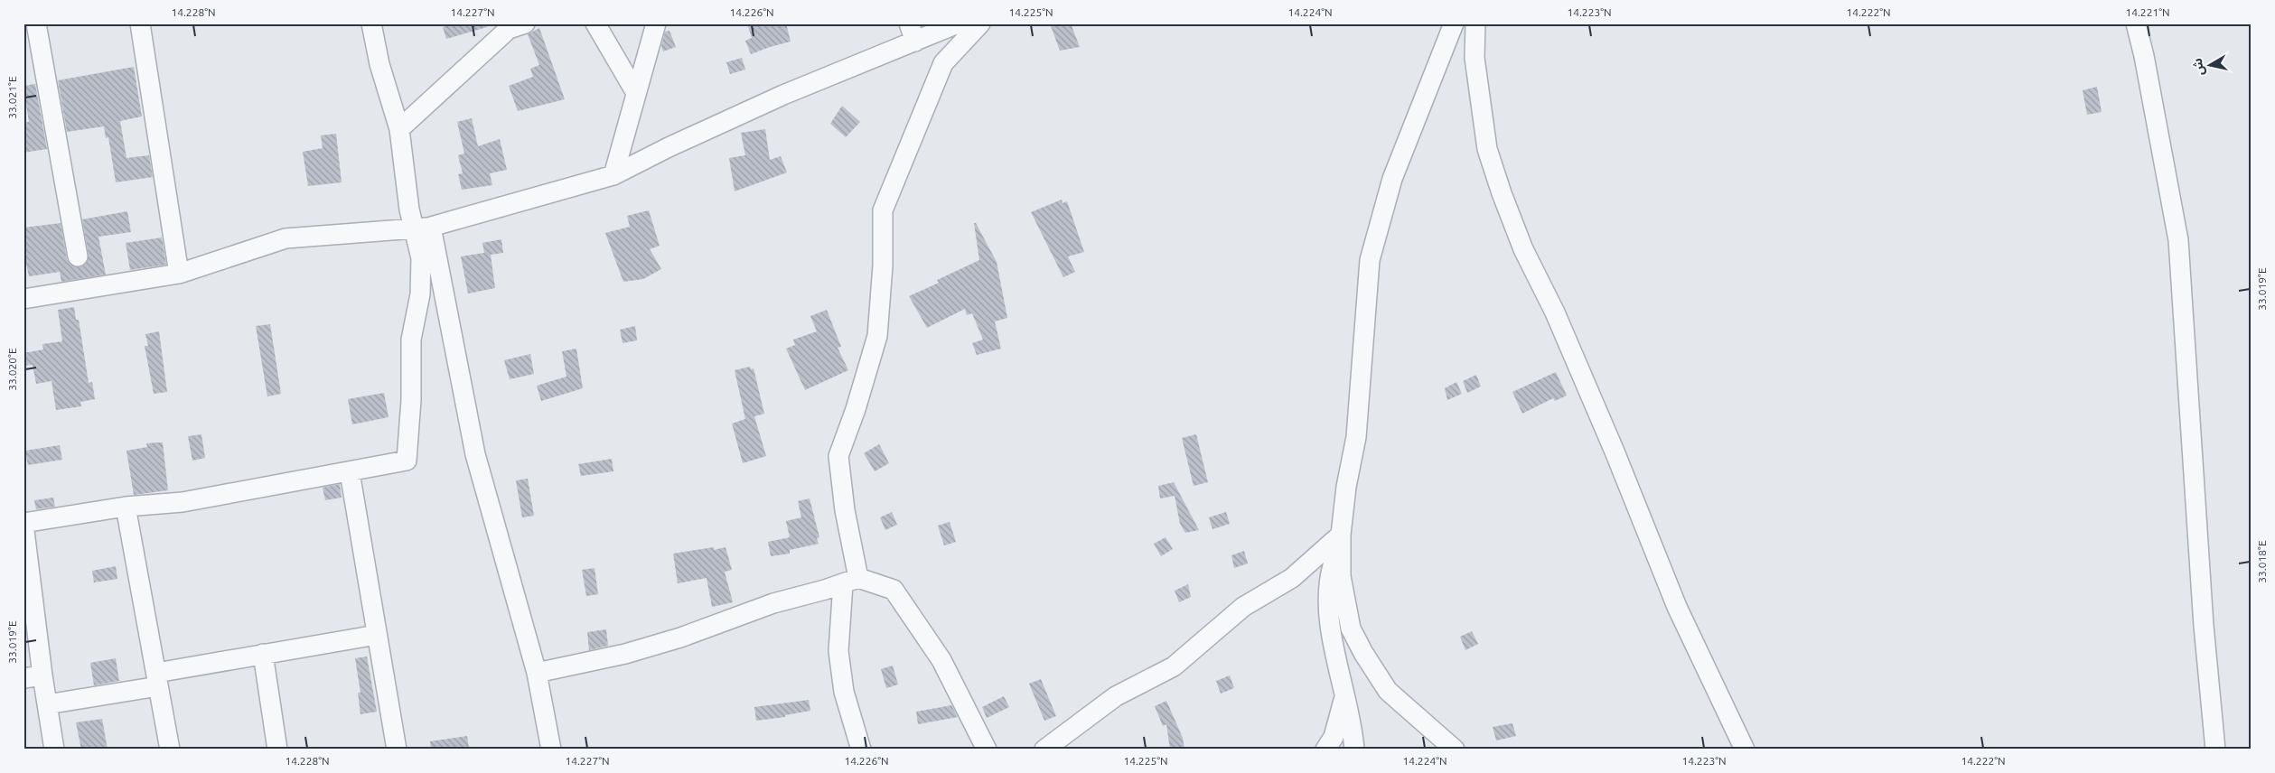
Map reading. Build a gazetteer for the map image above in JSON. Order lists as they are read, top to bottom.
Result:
{
  "north": "left",
  "coordinates": [
    "14.228°N",
    "14.227°N",
    "14.226°N",
    "14.225°N",
    "14.224°N",
    "14.223°N",
    "14.222°N",
    "14.221°N",
    "33.021°E",
    "33.019°E",
    "33.020°E",
    "33.018°E"
  ]
}
